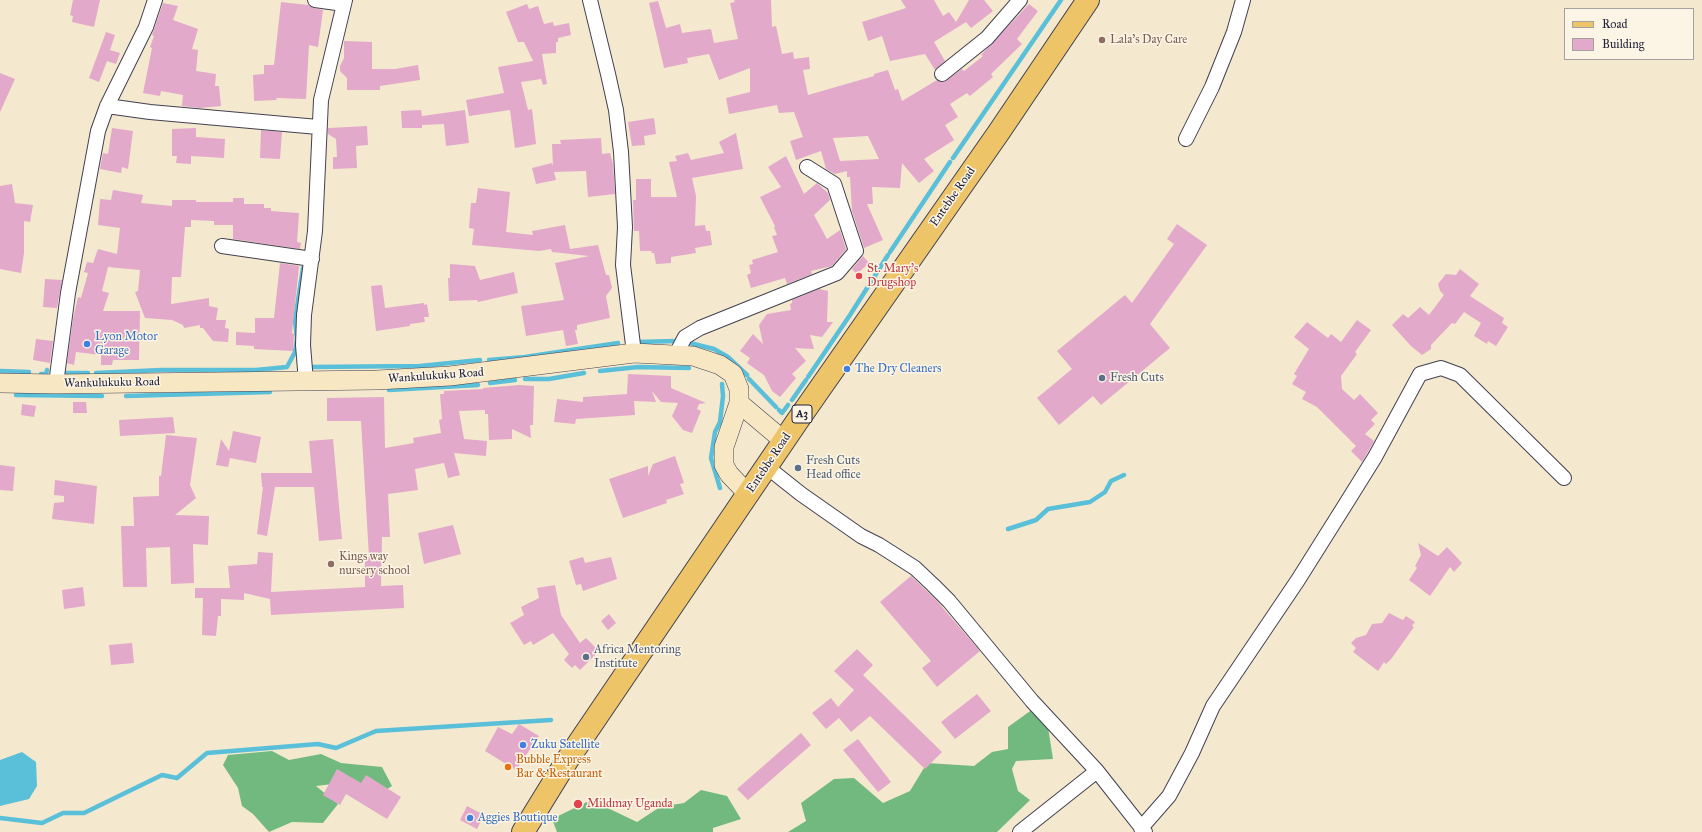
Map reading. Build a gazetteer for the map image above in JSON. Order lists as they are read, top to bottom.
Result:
{
  "streets": {
    "main road": ["Entebbe Road", "Wankulukuku Road", "A3"]
  },
  "crossings": [
    ["Entebbe Road", "Wankulukuku Road"]
  ],
  "places": [
    "Lala's Day Care",
    "St. Mary's Drugshop",
    "Lyon Motor Garage",
    "The Dry Cleaners",
    "Fresh Cuts",
    "Fresh Cuts Head office",
    "Kings way nursery school",
    "Africa Mentoring Institute",
    "Zuku Satellite",
    "Bubble Express Bar & Restaurant",
    "Mildmay Uganda",
    "Aggies Boutique"
  ],
  "legend": ["Road", "Building"]
}
